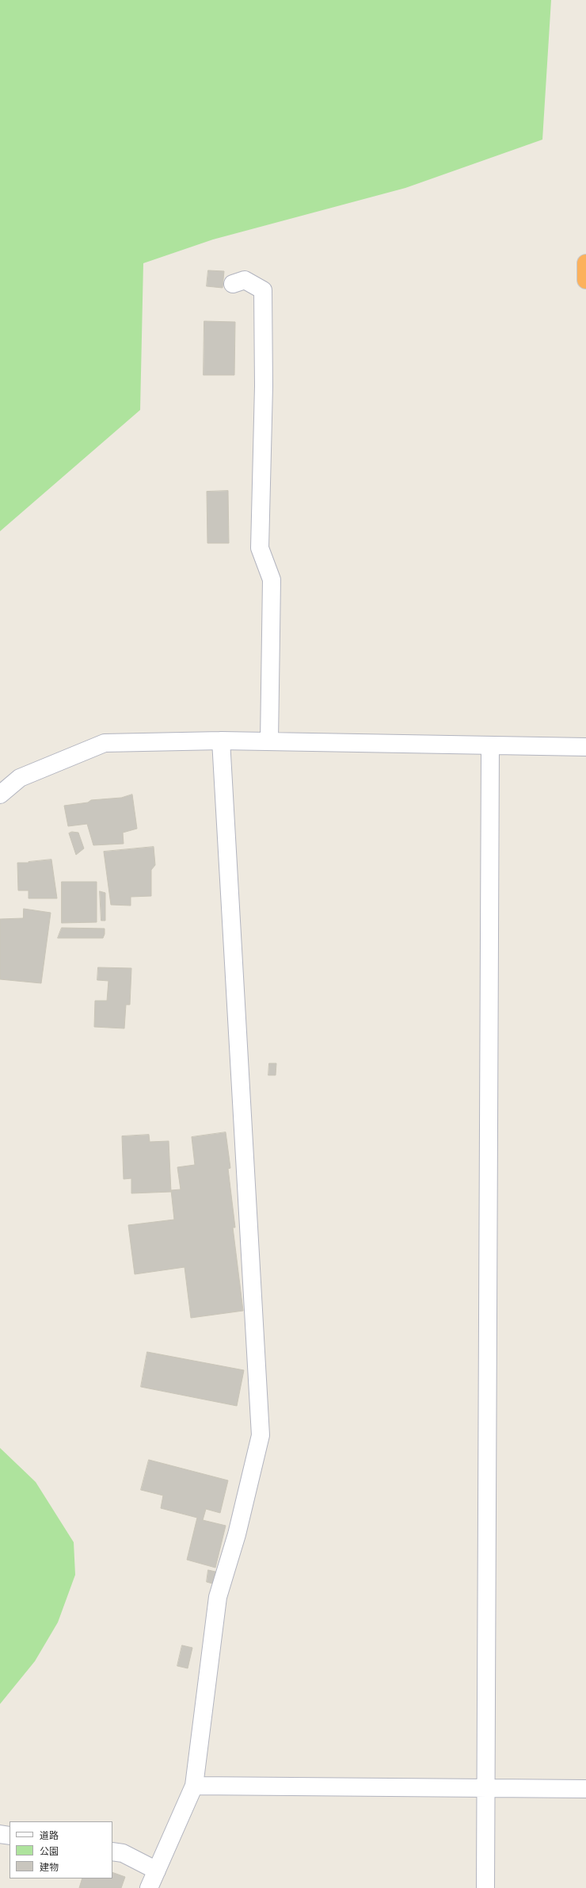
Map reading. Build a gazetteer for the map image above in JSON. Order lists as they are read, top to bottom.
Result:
{
  "legend": ["道路", "公園", "建物"]
}
